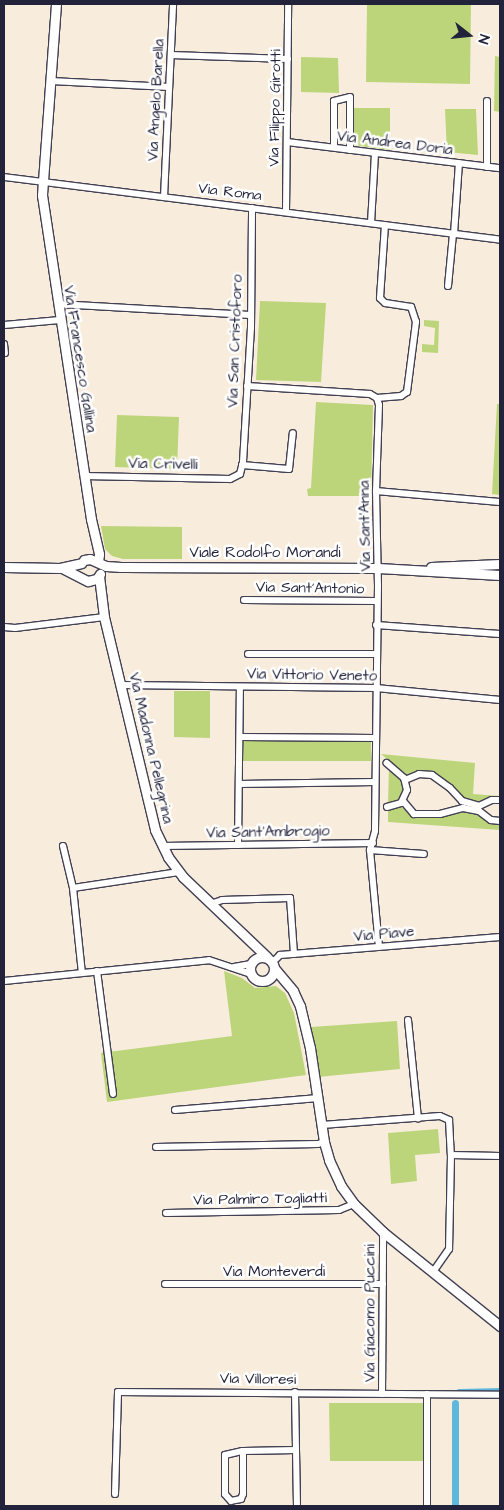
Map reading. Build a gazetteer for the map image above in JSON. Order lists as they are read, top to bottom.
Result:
{
  "streets": {
    "street": [
      "Via Angelo Barella",
      "Via Filippo Girotti",
      "Via Andrea Doria",
      "Via Roma",
      "Via San Cristoforo",
      "Via Francesco Gallina",
      "Via Crivelli",
      "Via Sant'Anna",
      "Viale Rodolfo Morandi",
      "Via Sant'Antonio",
      "Via Vittorio Veneto",
      "Via Madonna Pellegrina",
      "Via Sant'Ambrogio",
      "Via Piave",
      "Via Palmiro Togliatti",
      "Via Monteverdi",
      "Via Giacomo Puccini",
      "Via Villoresi"
    ]
  },
  "crossings": [
    ["Via Angelo Barella", "Via Roma"],
    ["Via Filippo Girotti", "Via Andrea Doria"],
    ["Via Filippo Girotti", "Via Roma"],
    ["Via Roma", "Via San Cristoforo"],
    ["Via Roma", "Via Francesco Gallina"],
    ["Via San Cristoforo", "Via Crivelli"],
    ["Via Francesco Gallina", "Via Crivelli"],
    ["Via Francesco Gallina", "Viale Rodolfo Morandi"],
    ["Via Francesco Gallina", "Via Madonna Pellegrina"],
    ["Via Sant'Anna", "Viale Rodolfo Morandi"],
    ["Via Sant'Anna", "Via Sant'Antonio"],
    ["Via Sant'Anna", "Via Vittorio Veneto"],
    ["Via Sant'Anna", "Via Sant'Ambrogio"],
    ["Via Sant'Anna", "Via Piave"],
    ["Viale Rodolfo Morandi", "Via Madonna Pellegrina"],
    ["Via Vittorio Veneto", "Via Madonna Pellegrina"],
    ["Via Madonna Pellegrina", "Via Sant'Ambrogio"],
    ["Via Madonna Pellegrina", "Via Piave"],
    ["Via Madonna Pellegrina", "Via Palmiro Togliatti"],
    ["Via Madonna Pellegrina", "Via Giacomo Puccini"],
    ["Via Monteverdi", "Via Giacomo Puccini"],
    ["Via Giacomo Puccini", "Via Villoresi"]
  ],
  "north": "right"
}
